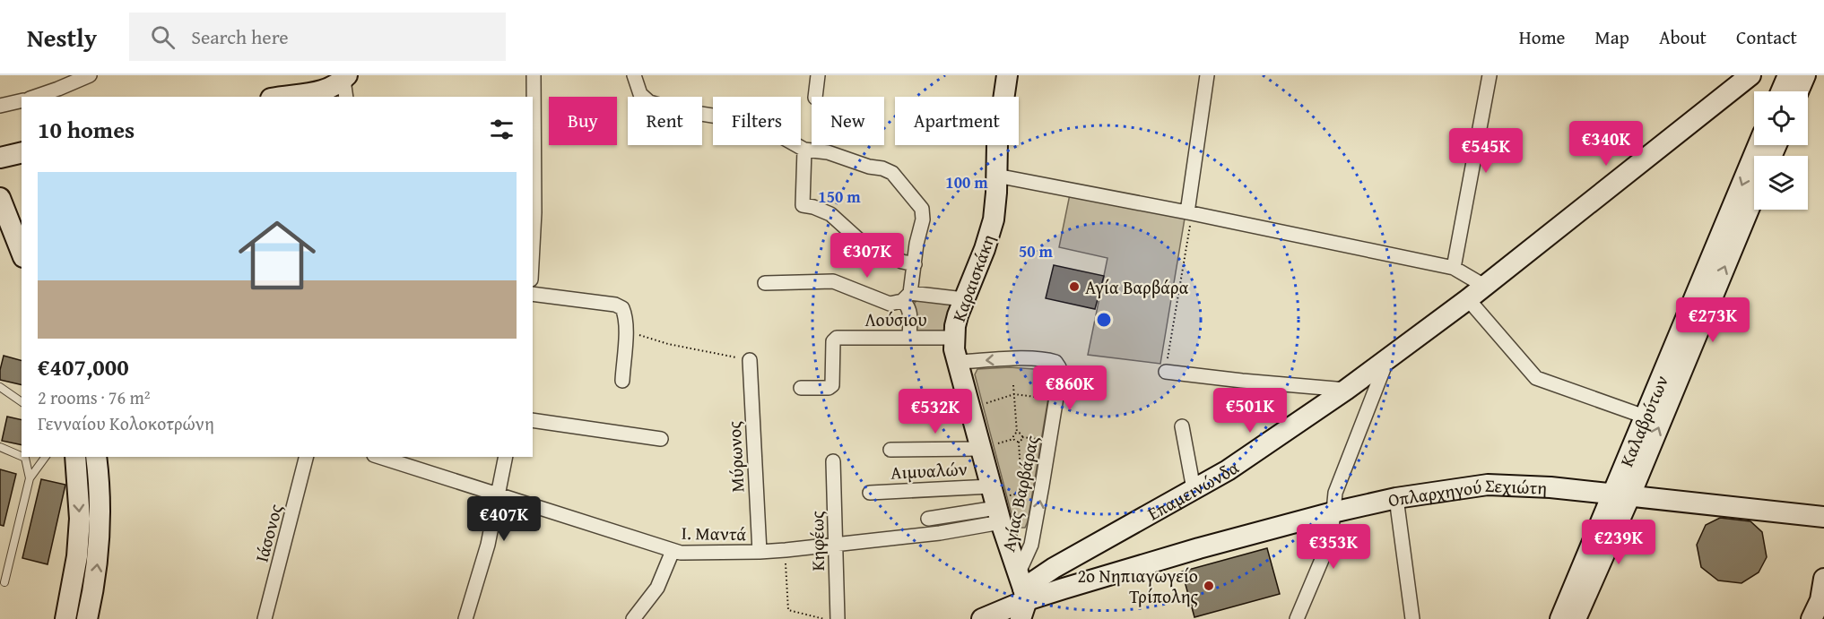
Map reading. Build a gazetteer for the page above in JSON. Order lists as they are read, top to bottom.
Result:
{
  "streets": {
    "main road": [
      "Καραισκάκη",
      "Καλαβρύτων",
      "Επαμεινώνδα",
      "Οπλαρχηγού Σεχιώτη"
    ],
    "street": [
      "Λούσιου",
      "Μύρωνος",
      "Αιμυαλών",
      "Αγίας Βαρβάρας",
      "Ιάσονος",
      "Ι. Μαντά",
      "Κηφέως"
    ]
  },
  "crossings": [
    ["Καραισκάκη", "Λούσιου"],
    ["Καραισκάκη", "Αιμυαλών"],
    ["Καραισκάκη", "Επαμεινώνδα"],
    ["Καραισκάκη", "Αγίας Βαρβάρας"],
    ["Καραισκάκη", "Οπλαρχηγού Σεχιώτη"],
    ["Καραισκάκη", "Ι. Μαντά"],
    ["Καλαβρύτων", "Οπλαρχηγού Σεχιώτη"],
    ["Μύρωνος", "Ι. Μαντά"],
    ["Αιμυαλών", "Ι. Μαντά"],
    ["Επαμεινώνδα", "Αγίας Βαρβάρας"],
    ["Επαμεινώνδα", "Οπλαρχηγού Σεχιώτη"],
    ["Αγίας Βαρβάρας", "Οπλαρχηγού Σεχιώτη"],
    ["Ι. Μαντά", "Κηφέως"]
  ],
  "places": ["Αγία Βαρβάρα", "2ο Νηπιαγωγείο Τρίπολης"],
  "page": {
    "header": "Nestly",
    "search": "Search here",
    "nav": [
      "Home",
      "Map",
      "About",
      "Contact"
    ],
    "chip": [
      "Buy",
      "Rent",
      "Filters",
      "New",
      "Apartment"
    ],
    "heading": "10 homes",
    "price": [
      "€340K",
      "€545K",
      "€307K",
      "€273K",
      "€860K",
      "€501K",
      "€532K",
      "€407K",
      "€239K",
      "€353K"
    ],
    "list": [
      {
        "name": "€407,000",
        "note": "2 rooms · 76 m² · Γενναίου Κολοκοτρώνη"
      }
    ]
  },
  "rings": ["100 m", "150 m", "50 m"]
}
